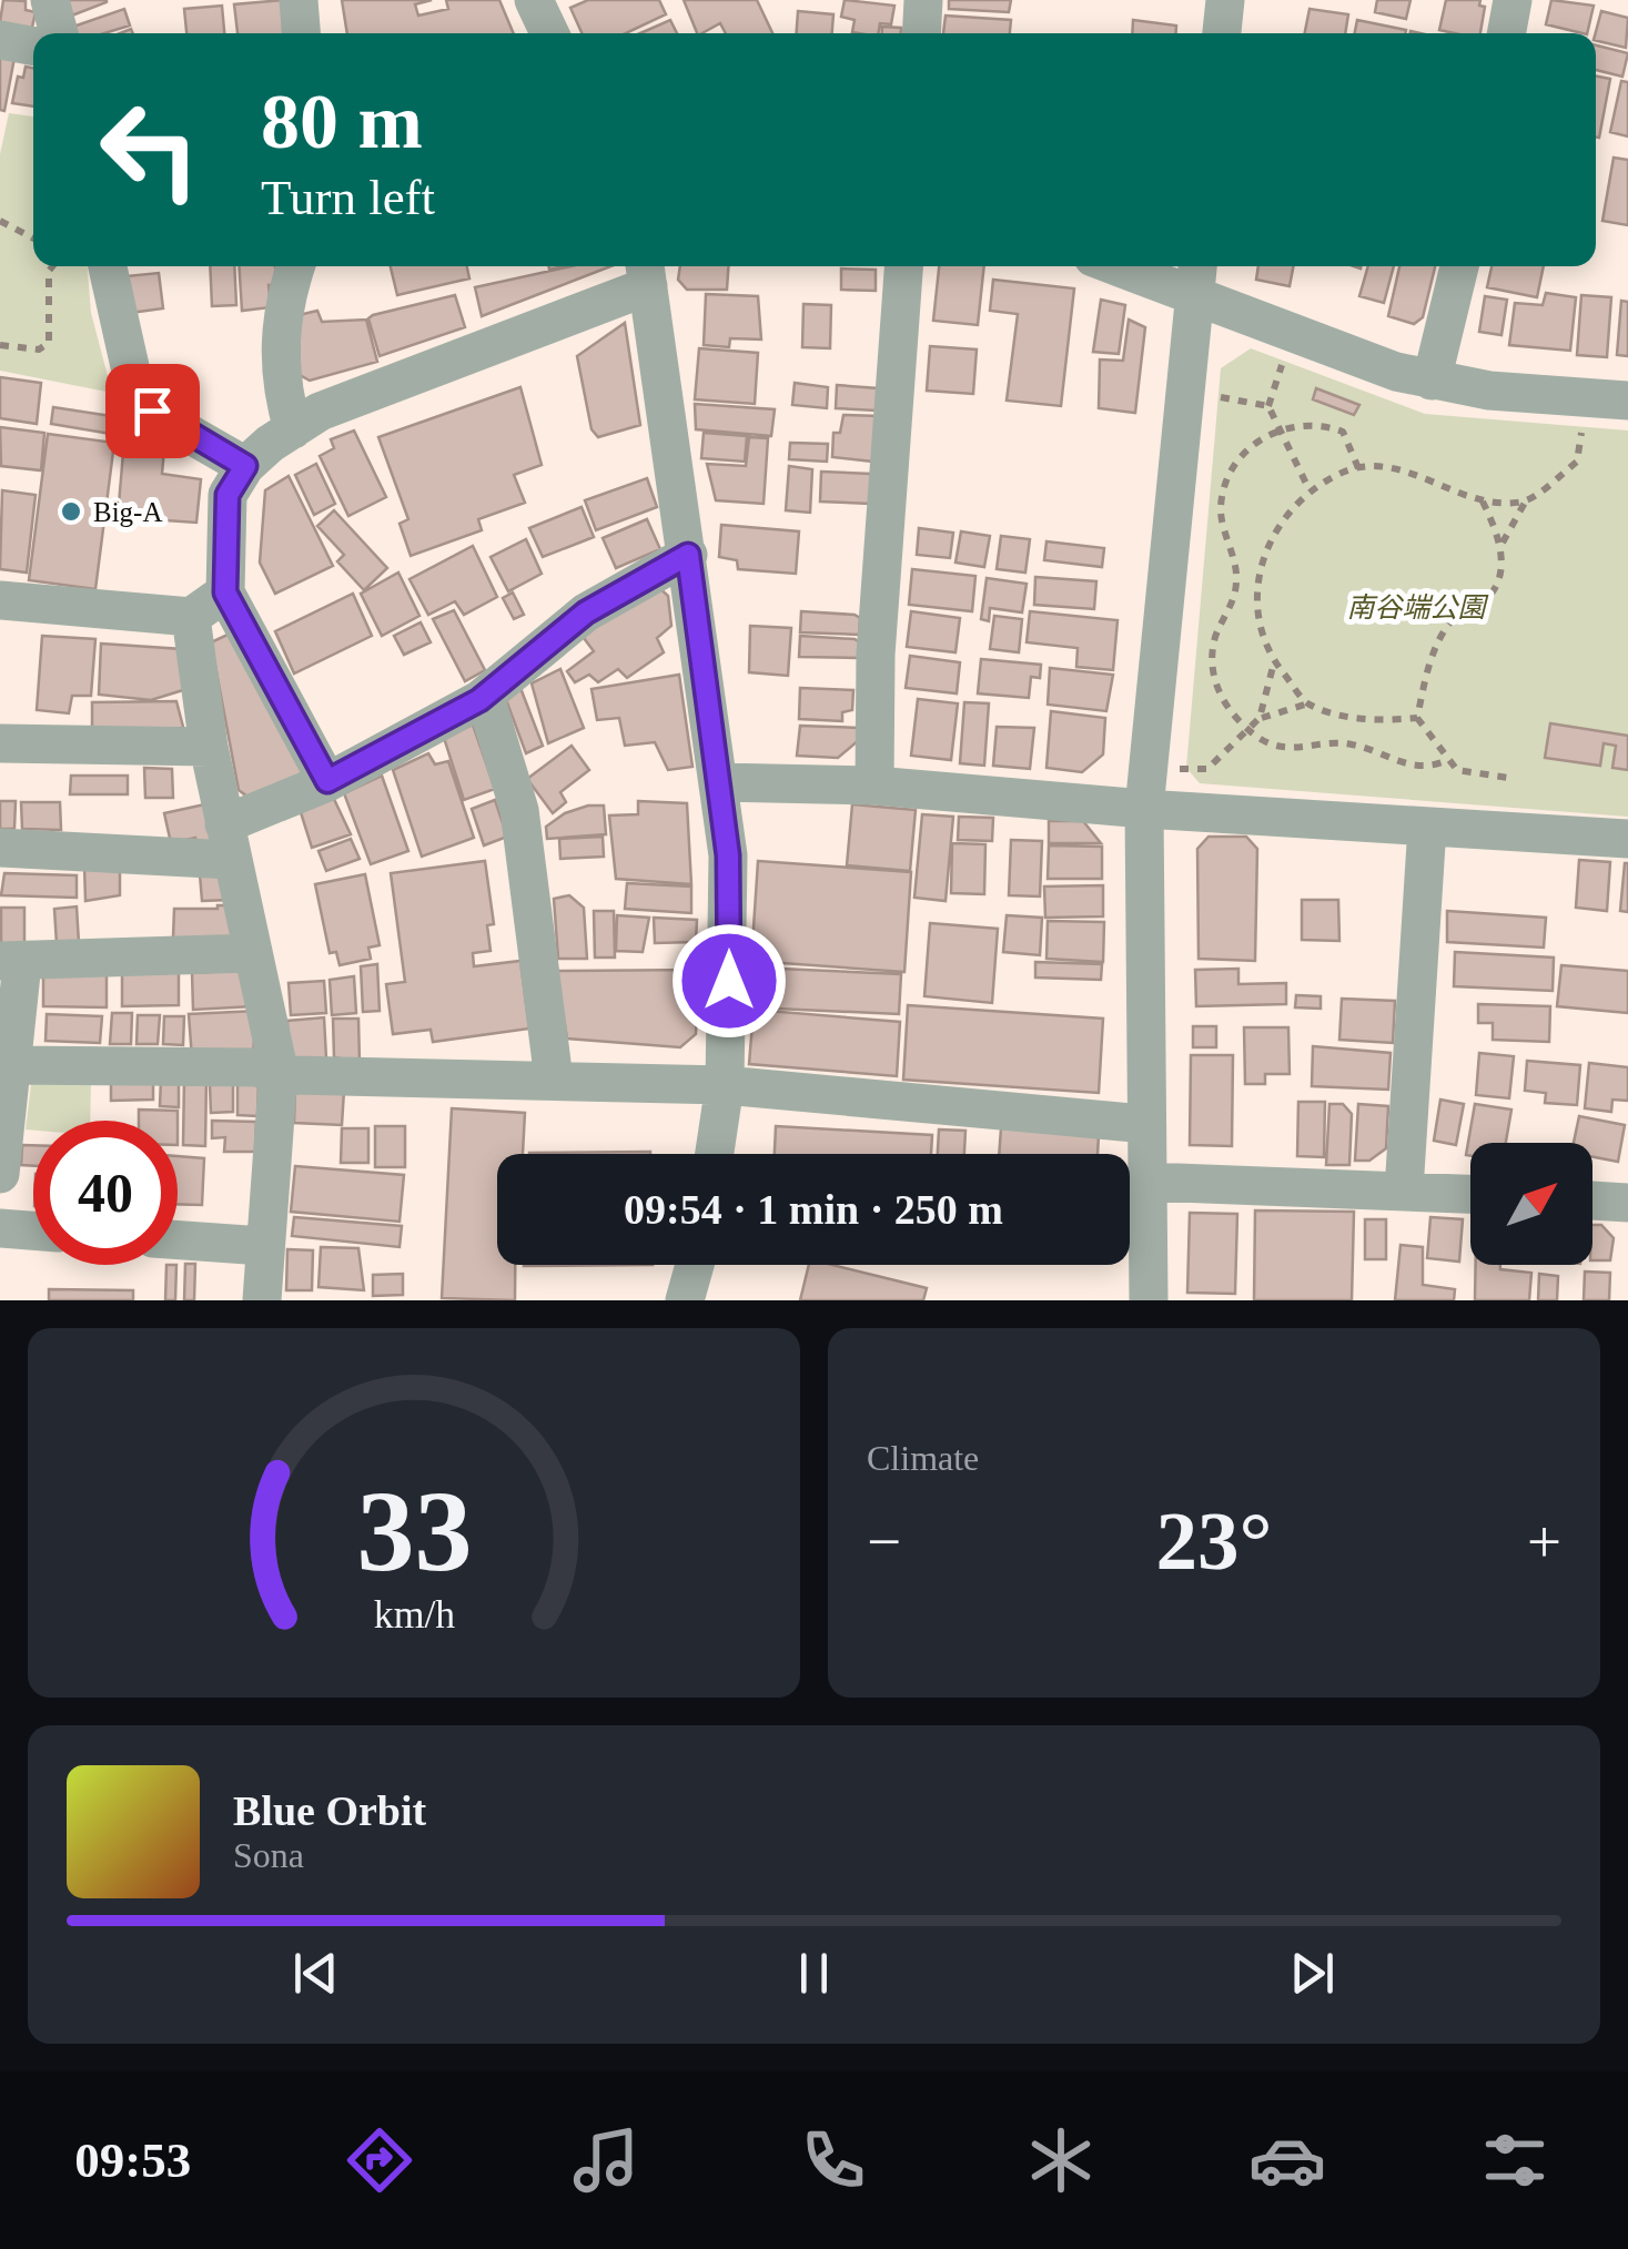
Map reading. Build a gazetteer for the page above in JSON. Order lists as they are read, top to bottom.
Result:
{
  "parks": ["南谷端公園"],
  "places": ["Big-A"],
  "north": "top right",
  "page": {
    "turn": ["80 m", "Turn left"],
    "limit": "40",
    "trip": "09:54 · 1 min · 250 m",
    "tile": "Climate",
    "heat": ["−", "23°", "+"],
    "song": ["Blue Orbit", "Sona"],
    "tabs": "09:53",
    "gauge": ["33", "km/h"]
  }
}
